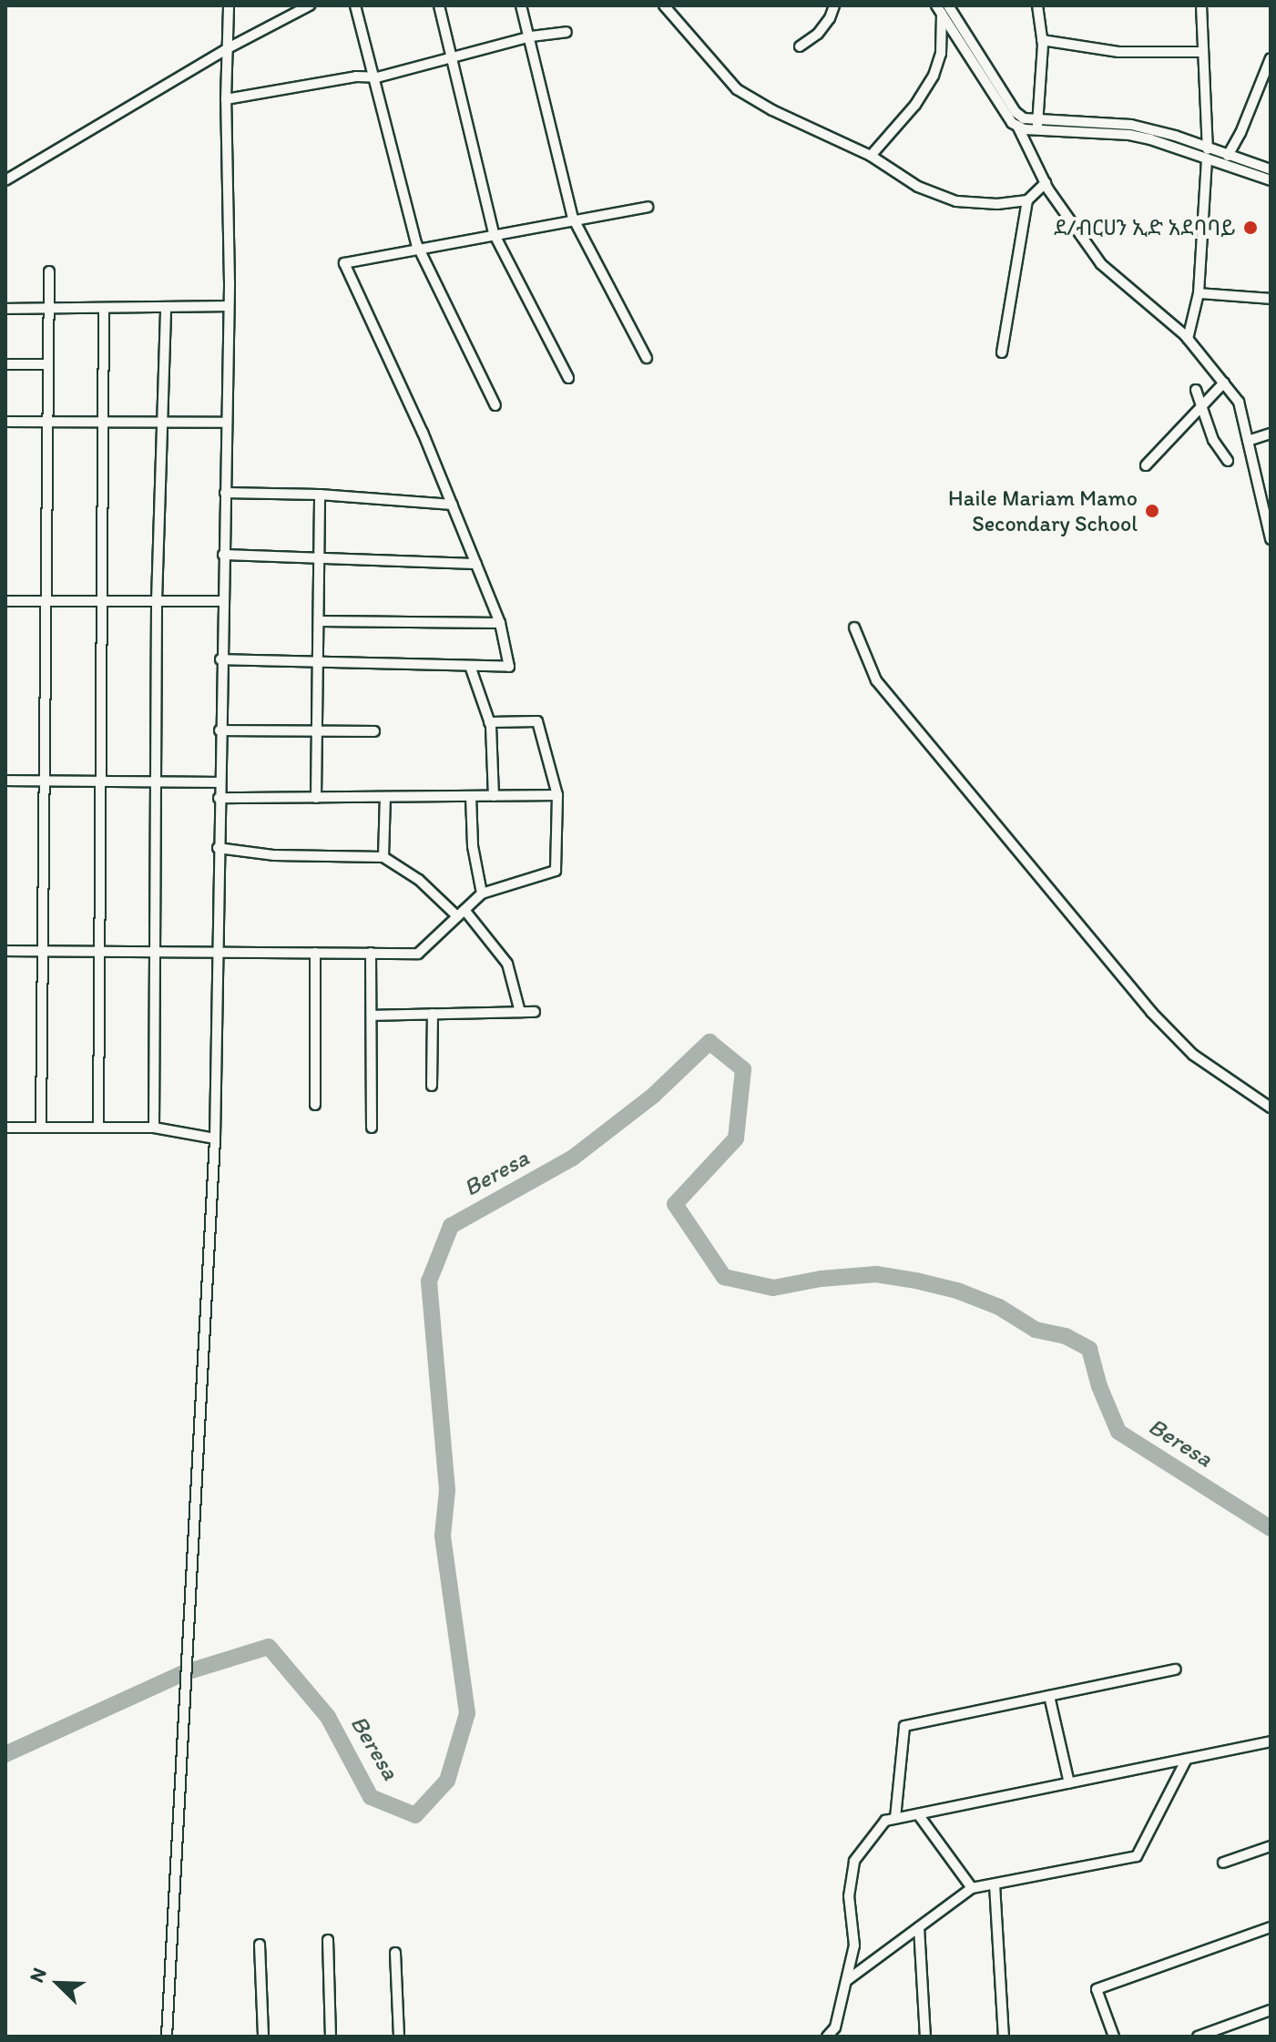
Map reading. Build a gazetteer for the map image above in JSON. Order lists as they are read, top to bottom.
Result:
{
  "water": ["Beresa"],
  "places": ["ደ/ብርሀን ኢድ አደባባይ", "Haile Mariam Mamo Secondary School"],
  "north": "top left"
}
